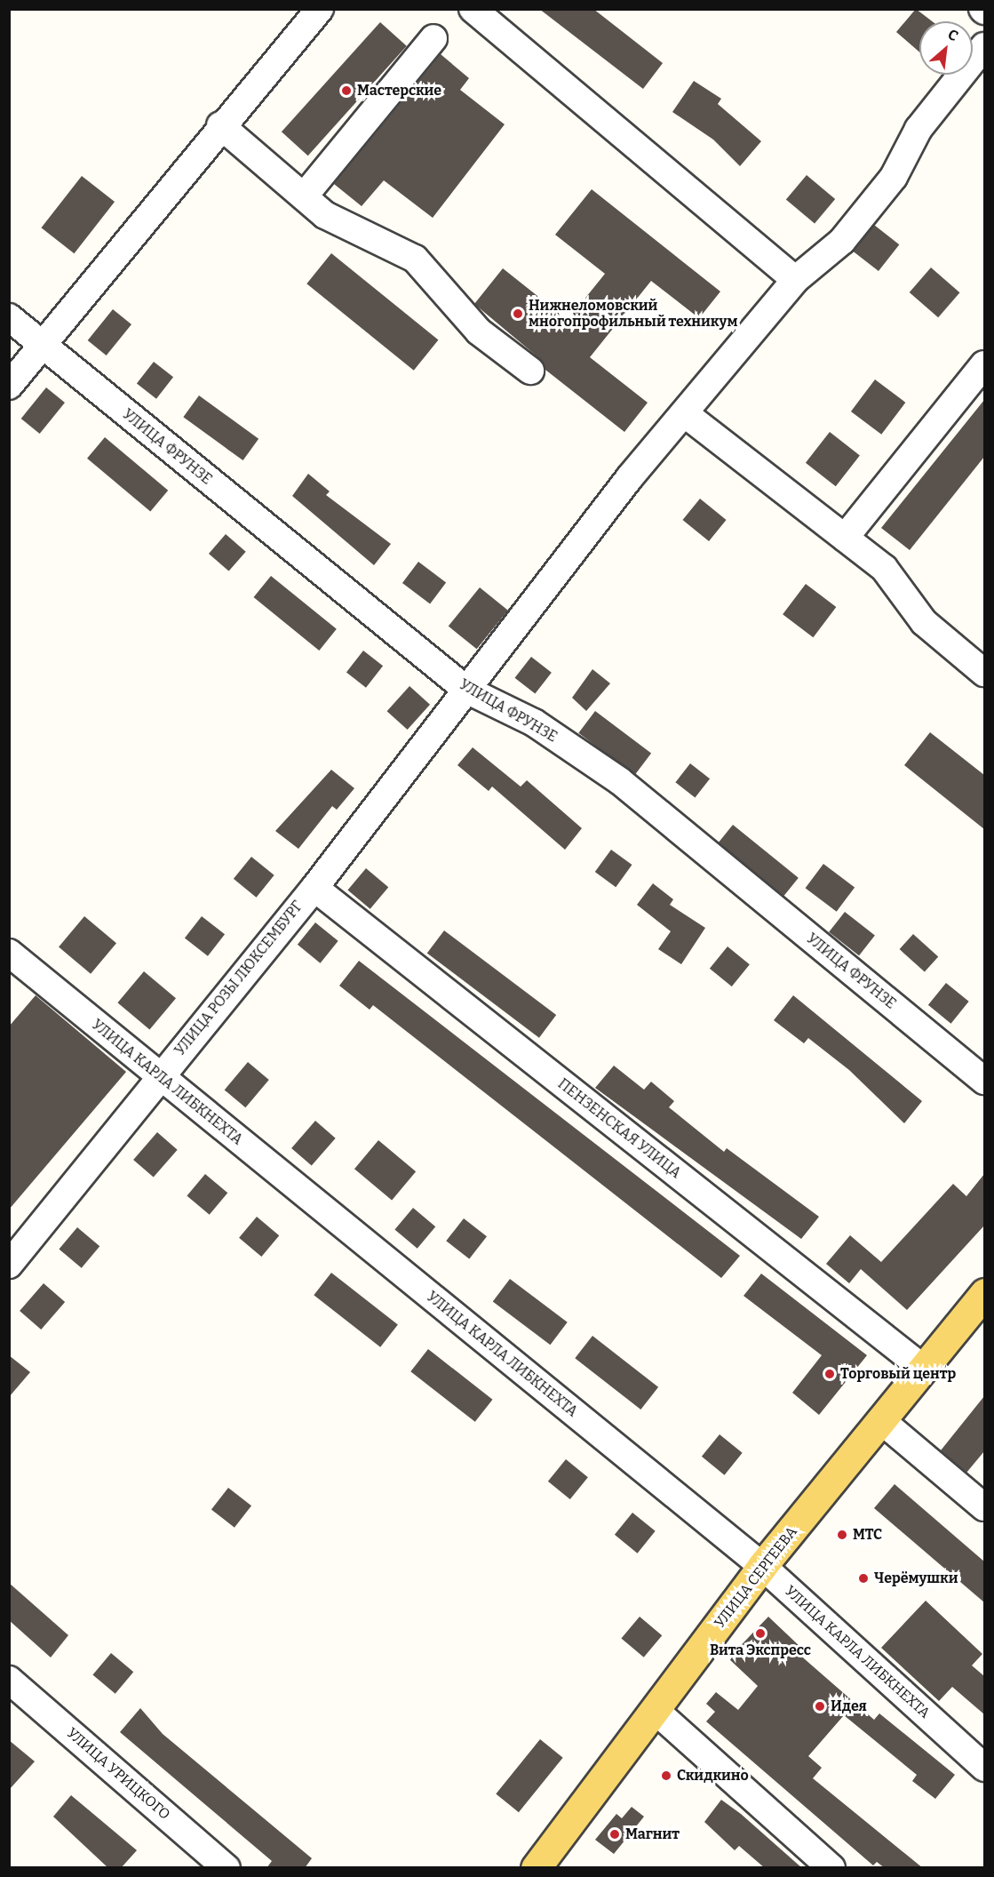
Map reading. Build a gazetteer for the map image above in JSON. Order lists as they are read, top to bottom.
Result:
{
  "streets": {
    "main road": ["УЛИЦА СЕРГЕЕВА"],
    "street": [
      "УЛИЦА ФРУНЗЕ",
      "УЛИЦА РОЗЫ ЛЮКСЕМБУРГ",
      "УЛИЦА КАРЛА ЛИБКНЕХТА",
      "ПЕНЗЕНСКАЯ УЛИЦА",
      "УЛИЦА УРИЦКОГО"
    ]
  },
  "crossings": [
    ["УЛИЦА ФРУНЗЕ", "УЛИЦА РОЗЫ ЛЮКСЕМБУРГ"],
    ["УЛИЦА РОЗЫ ЛЮКСЕМБУРГ", "УЛИЦА КАРЛА ЛИБКНЕХТА"],
    ["УЛИЦА РОЗЫ ЛЮКСЕМБУРГ", "ПЕНЗЕНСКАЯ УЛИЦА"],
    ["УЛИЦА КАРЛА ЛИБКНЕХТА", "УЛИЦА СЕРГЕЕВА"],
    ["ПЕНЗЕНСКАЯ УЛИЦА", "УЛИЦА СЕРГЕЕВА"]
  ],
  "places": [
    "Мастерские",
    "Нижнеломовский многопрофильный техникум",
    "Торговый центр",
    "МТС",
    "Черёмушки",
    "Вита Экспресс",
    "Идея",
    "Скидкино",
    "Магнит"
  ],
  "north": "top right"
}
